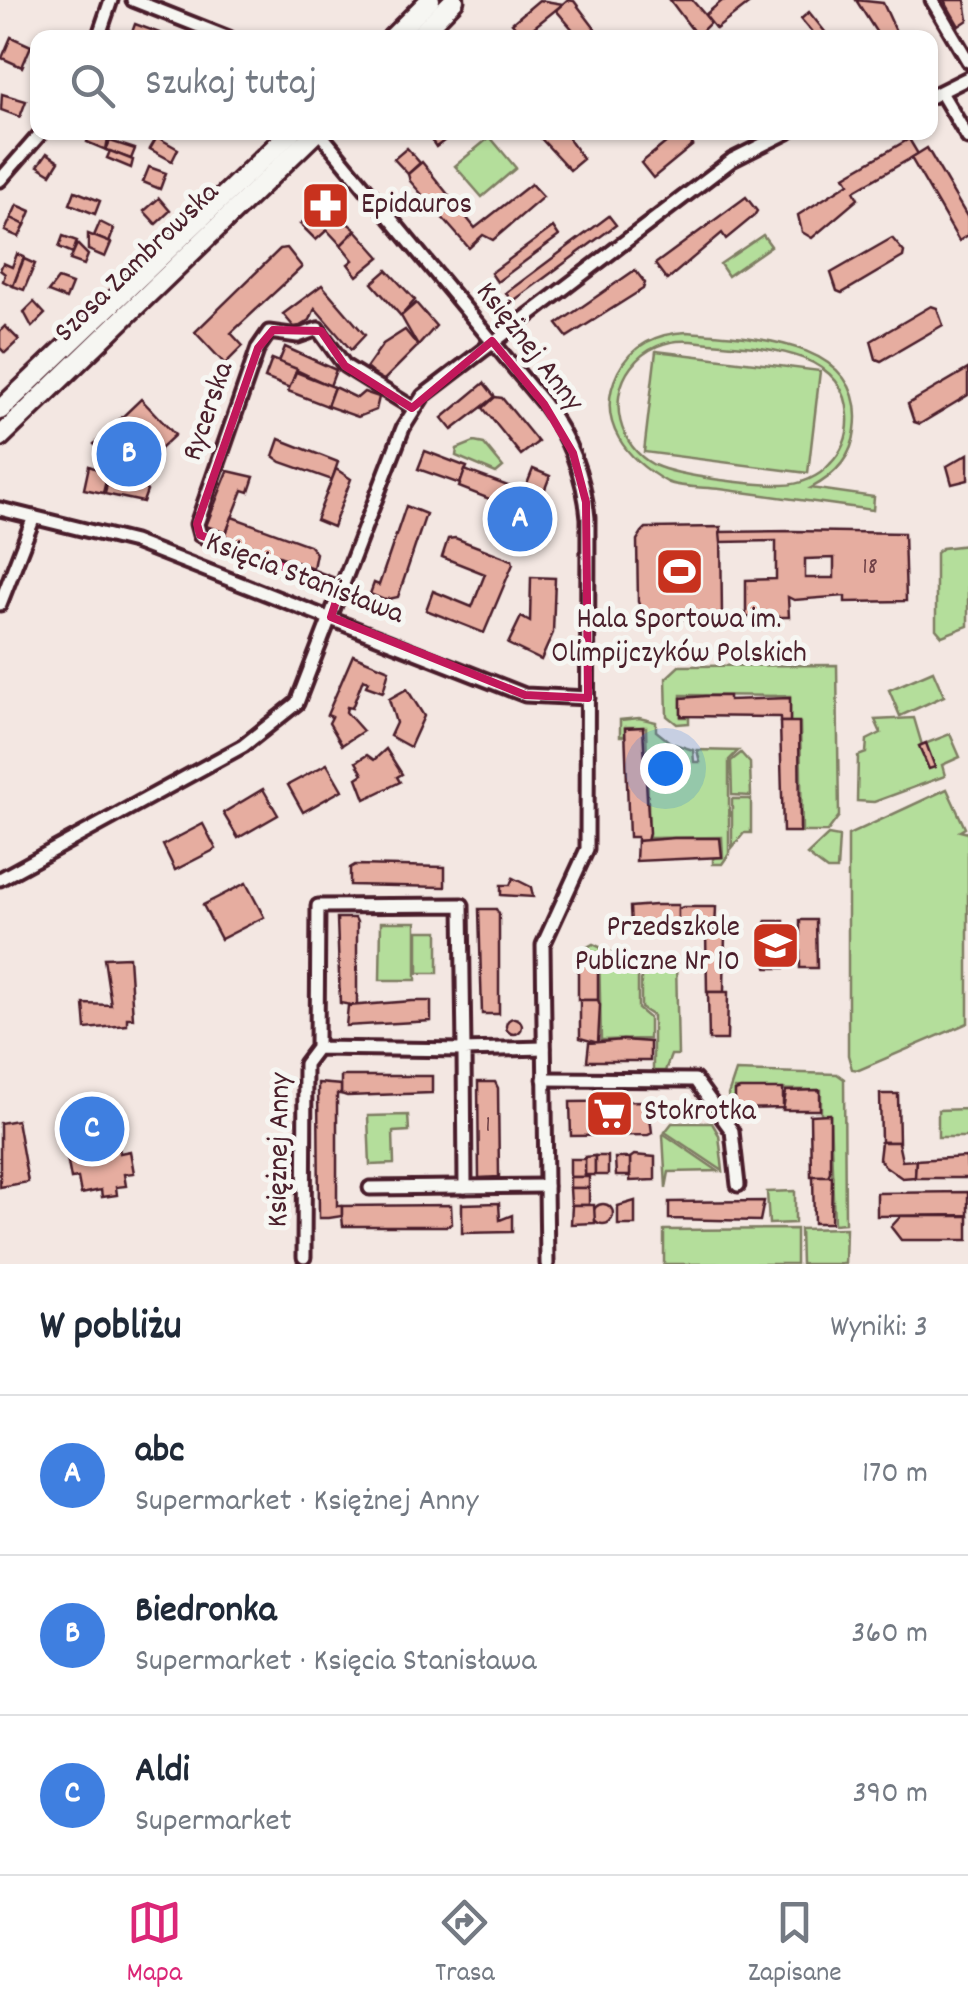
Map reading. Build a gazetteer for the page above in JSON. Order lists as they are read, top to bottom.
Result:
{
  "streets": {
    "main road": ["Szosa Zambrowska"],
    "street": ["Księżnej Anny", "Rycerska", "Księcia Stanisława"]
  },
  "crossings": [
    ["Księżnej Anny", "Księcia Stanisława"]
  ],
  "places": {
    "pharmacy": ["Epidauros"],
    "sports": ["Hala Sportowa im. Olimpijczyków Polskich"],
    "school or university": ["Przedszkole Publiczne Nr 10"],
    "supermarket": ["Stokrotka"]
  },
  "house_numbers": ["18", "1"],
  "page": {
    "search": "Szukaj tutaj",
    "pins": ["B", "A", "C"],
    "heading": ["W pobliżu", "Wyniki: 3"],
    "list": [
      {
        "mark": "A",
        "name": "abc",
        "note": "Supermarket · Księżnej Anny",
        "value": "170 m"
      },
      {
        "mark": "B",
        "name": "Biedronka",
        "note": "Supermarket · Księcia Stanisława",
        "value": "360 m"
      },
      {
        "mark": "C",
        "name": "Aldi",
        "note": "Supermarket",
        "value": "390 m"
      }
    ],
    "nav": ["Mapa", "Trasa", "Zapisane"]
  }
}
